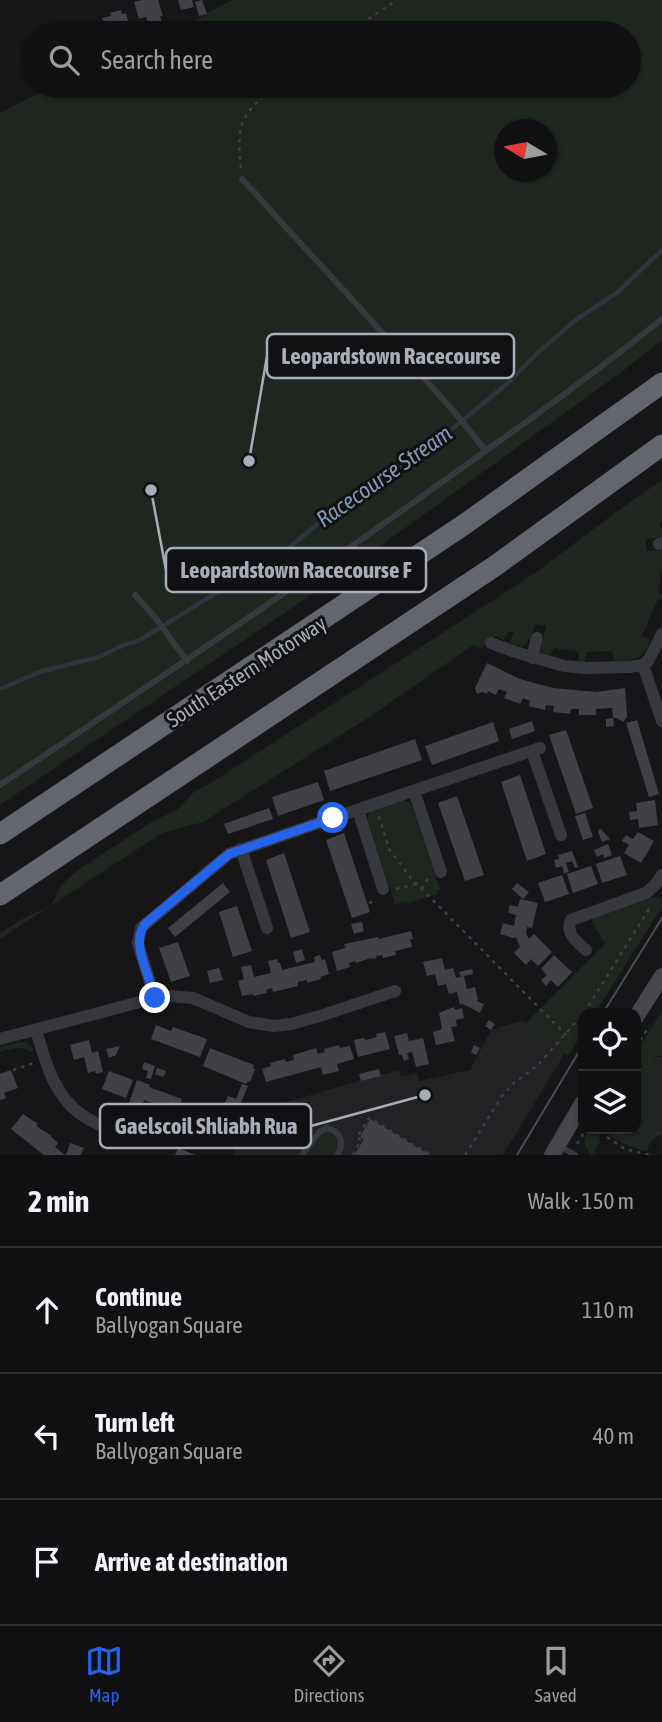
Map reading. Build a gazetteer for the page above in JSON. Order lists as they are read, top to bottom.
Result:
{
  "streets": {
    "highway": ["South Eastern Motorway"]
  },
  "water": ["Racecourse Stream"],
  "places": ["Leopardstown Racecourse", "Leopardstown Racecourse F", "Gaelscoil Shliabh Rua"],
  "north": "left",
  "page": {
    "search": "Search here",
    "heading": ["2 min", "Walk · 150 m"],
    "list": [
      ["Continue", "Ballyogan Square", "110 m"],
      ["Turn left", "Ballyogan Square", "40 m"],
      "Arrive at destination"
    ],
    "nav": ["Map", "Directions", "Saved"]
  }
}
